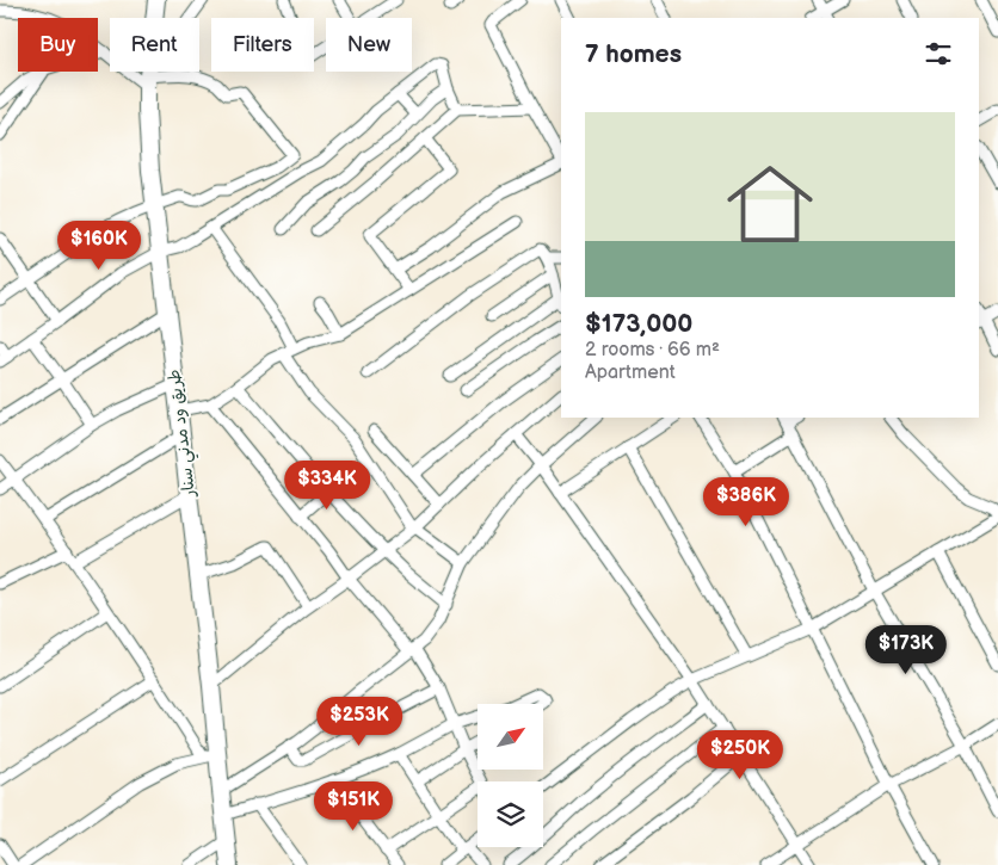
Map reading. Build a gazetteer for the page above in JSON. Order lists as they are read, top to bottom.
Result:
{
  "streets": {
    "highway": ["طريق ود مدني سنار"]
  },
  "north": "top right",
  "page": {
    "chip": [
      "Buy",
      "Rent",
      "Filters",
      "New"
    ],
    "heading": "7 homes",
    "list": [
      {
        "name": "$173,000",
        "note": "2 rooms · 66 m² · Apartment"
      }
    ],
    "price": [
      "$160K",
      "$334K",
      "$386K",
      "$173K",
      "$253K",
      "$250K",
      "$151K"
    ]
  }
}
